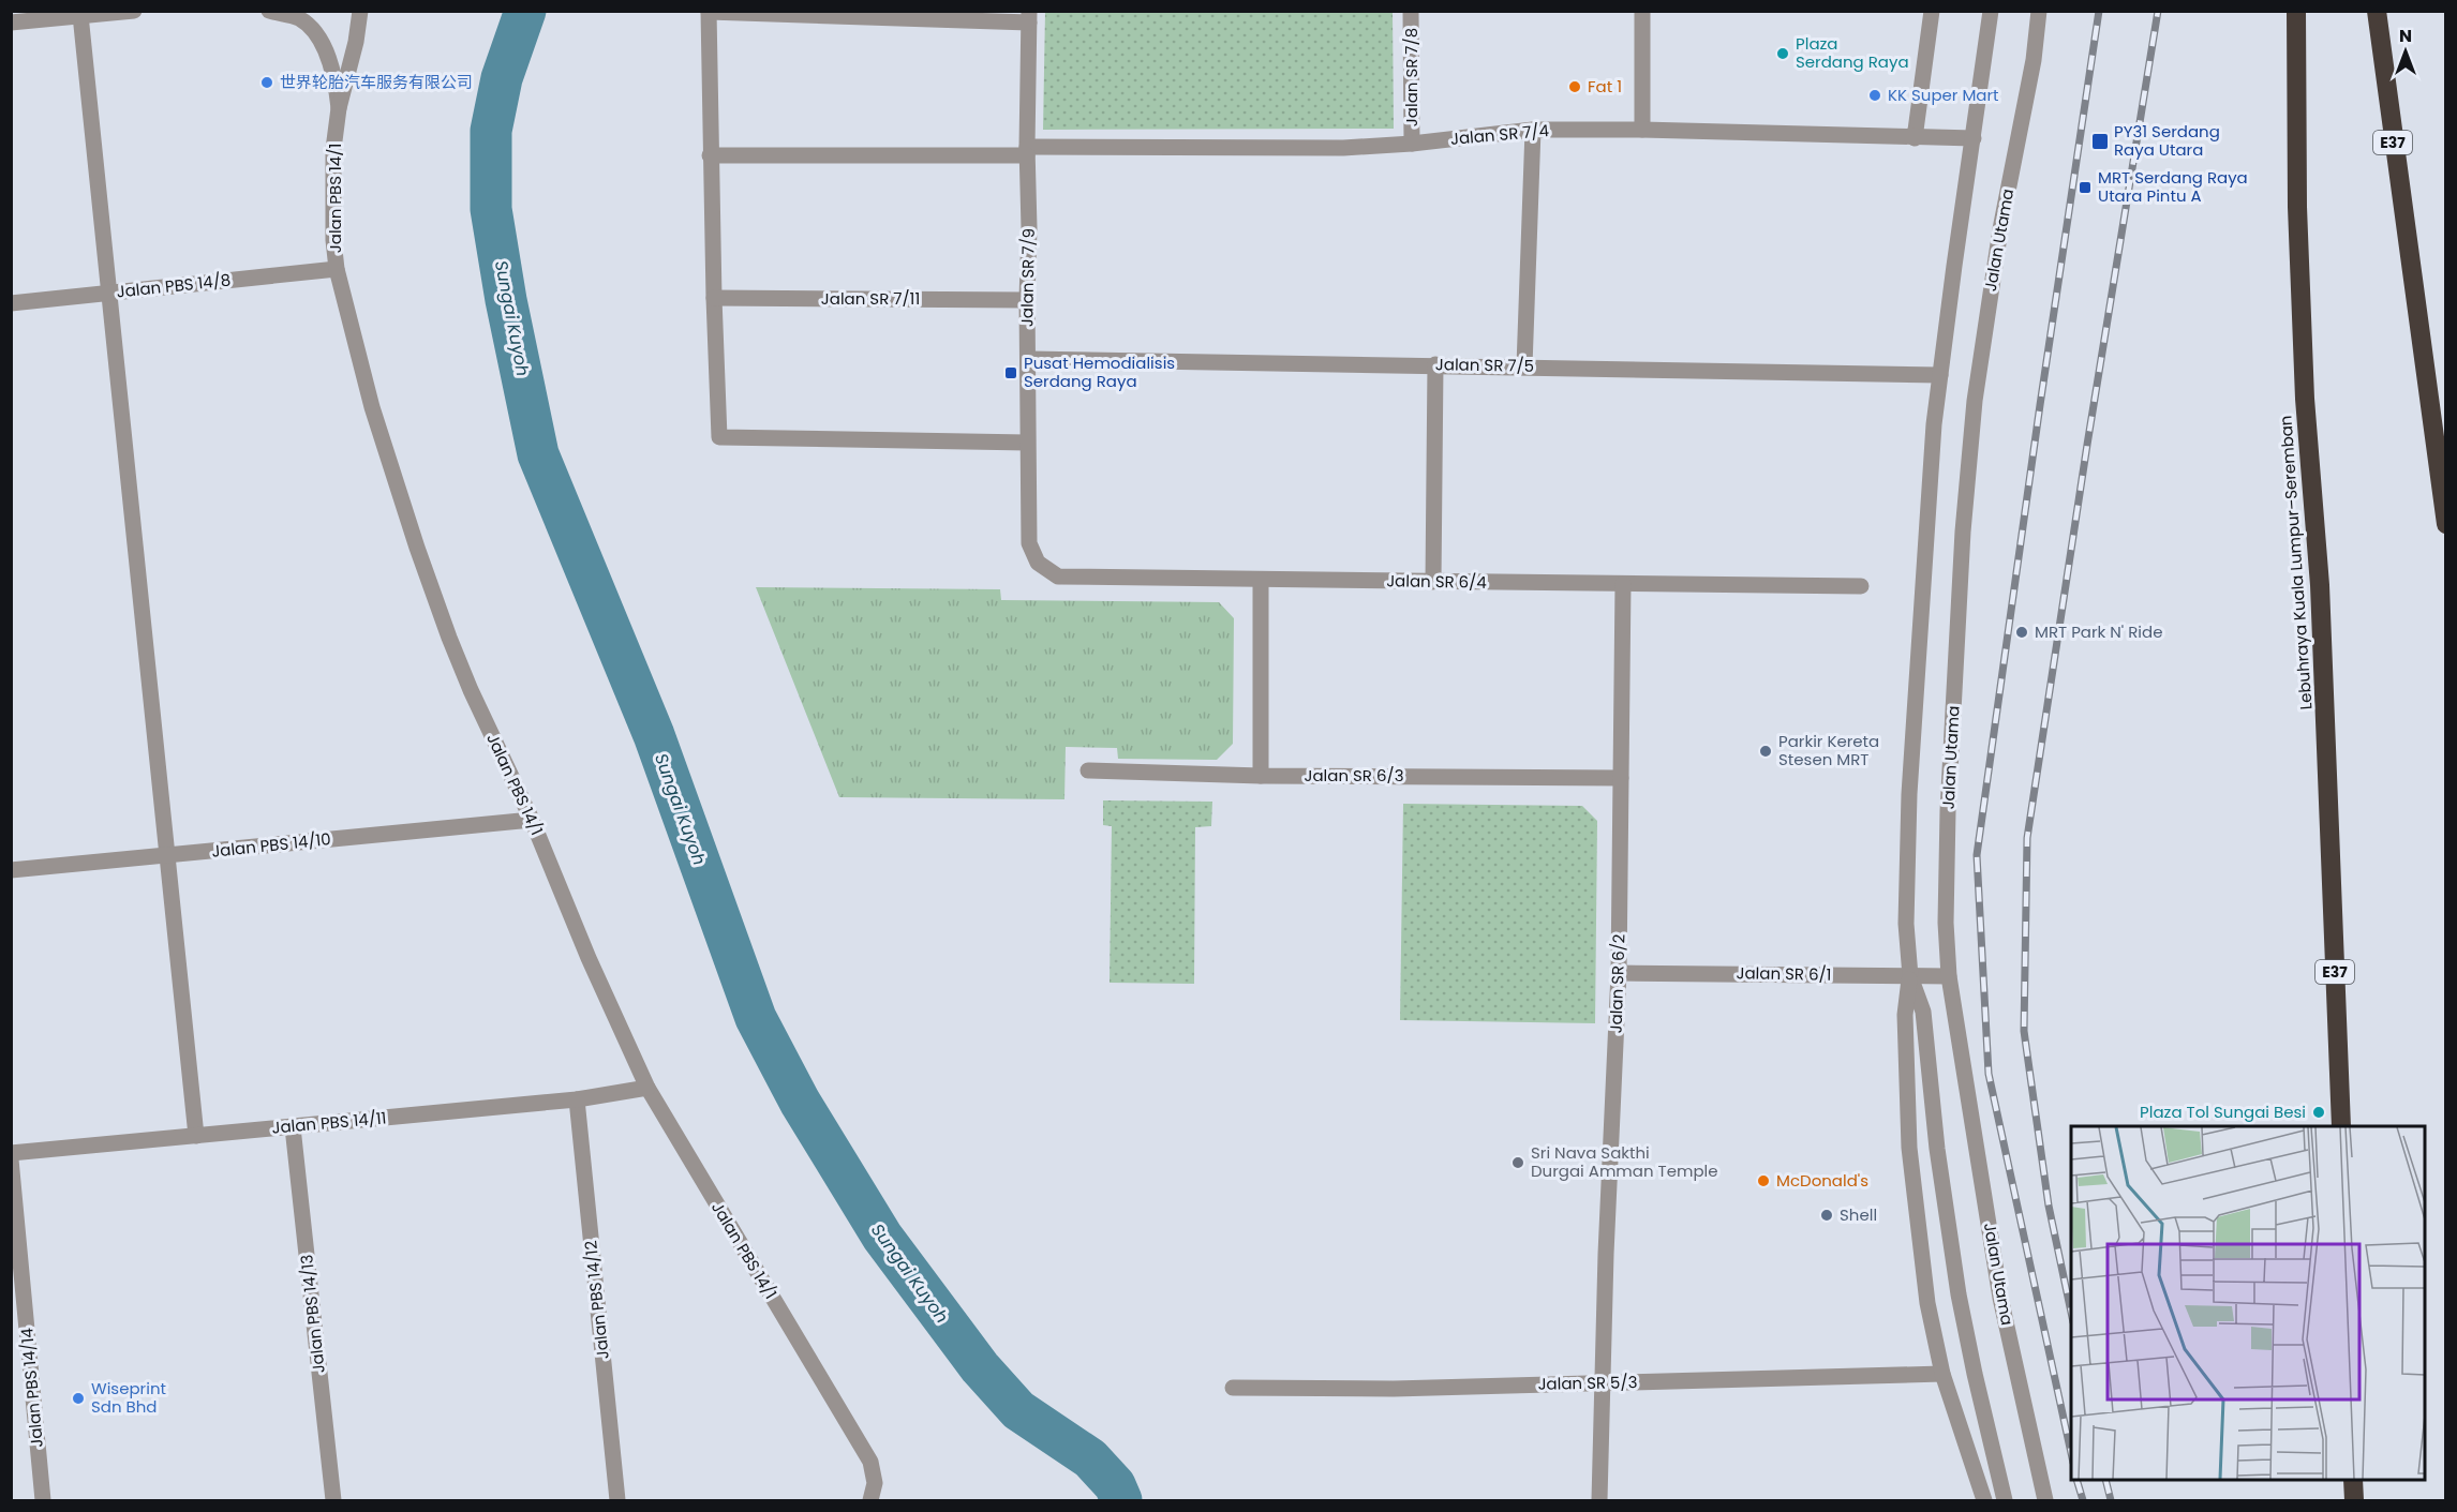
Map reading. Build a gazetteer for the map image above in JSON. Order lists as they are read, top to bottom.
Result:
{
  "streets": {
    "highway": ["E37", "Lebuhraya Kuala Lumpur–Seremban"],
    "street": [
      "Jalan SR 7/8",
      "Jalan SR 7/4",
      "Jalan PBS 14/1",
      "Jalan Utama",
      "Jalan SR 7/9",
      "Jalan PBS 14/8",
      "Jalan SR 7/11",
      "Jalan SR 7/5",
      "Jalan SR 6/4",
      "Jalan SR 6/3",
      "Jalan PBS 14/10",
      "Jalan SR 6/1",
      "Jalan SR 6/2",
      "Jalan PBS 14/11",
      "Jalan PBS 14/12",
      "Jalan PBS 14/13",
      "Jalan SR 5/3",
      "Jalan PBS 14/14"
    ]
  },
  "crossings": [
    ["Jalan SR 7/8", "Jalan SR 7/4"],
    ["Jalan SR 7/4", "Jalan SR 7/9"],
    ["Jalan PBS 14/1", "Jalan PBS 14/8"],
    ["Jalan PBS 14/1", "Jalan PBS 14/10"],
    ["Jalan PBS 14/1", "Jalan PBS 14/11"],
    ["Jalan Utama", "Jalan SR 6/1"],
    ["Jalan SR 7/9", "Jalan SR 7/11"],
    ["Jalan SR 7/9", "Jalan SR 7/5"],
    ["Jalan SR 7/9", "Jalan SR 6/4"],
    ["Jalan SR 6/4", "Jalan SR 6/2"],
    ["Jalan SR 6/3", "Jalan SR 6/2"],
    ["Jalan SR 6/1", "Jalan SR 6/2"],
    ["Jalan SR 6/2", "Jalan SR 5/3"],
    ["Jalan PBS 14/11", "Jalan PBS 14/12"],
    ["Jalan PBS 14/11", "Jalan PBS 14/13"]
  ],
  "water": ["Sungai Kuyoh"],
  "places": {
    "other": [
      "Plaza Serdang Raya",
      "世界轮胎汽车服务有限公司",
      "Fat 1",
      "KK Super Mart",
      "MRT Park N' Ride",
      "Parkir Kereta Stesen MRT",
      "Plaza Tol Sungai Besi",
      "Sri Nava Sakthi Durgai Amman Temple",
      "McDonald's",
      "Shell",
      "Wiseprint Sdn Bhd"
    ],
    "transit": ["PY31 Serdang Raya Utara", "MRT Serdang Raya Utara Pintu A", "Pusat Hemodialisis Serdang Raya"]
  },
  "north": "top"
}
